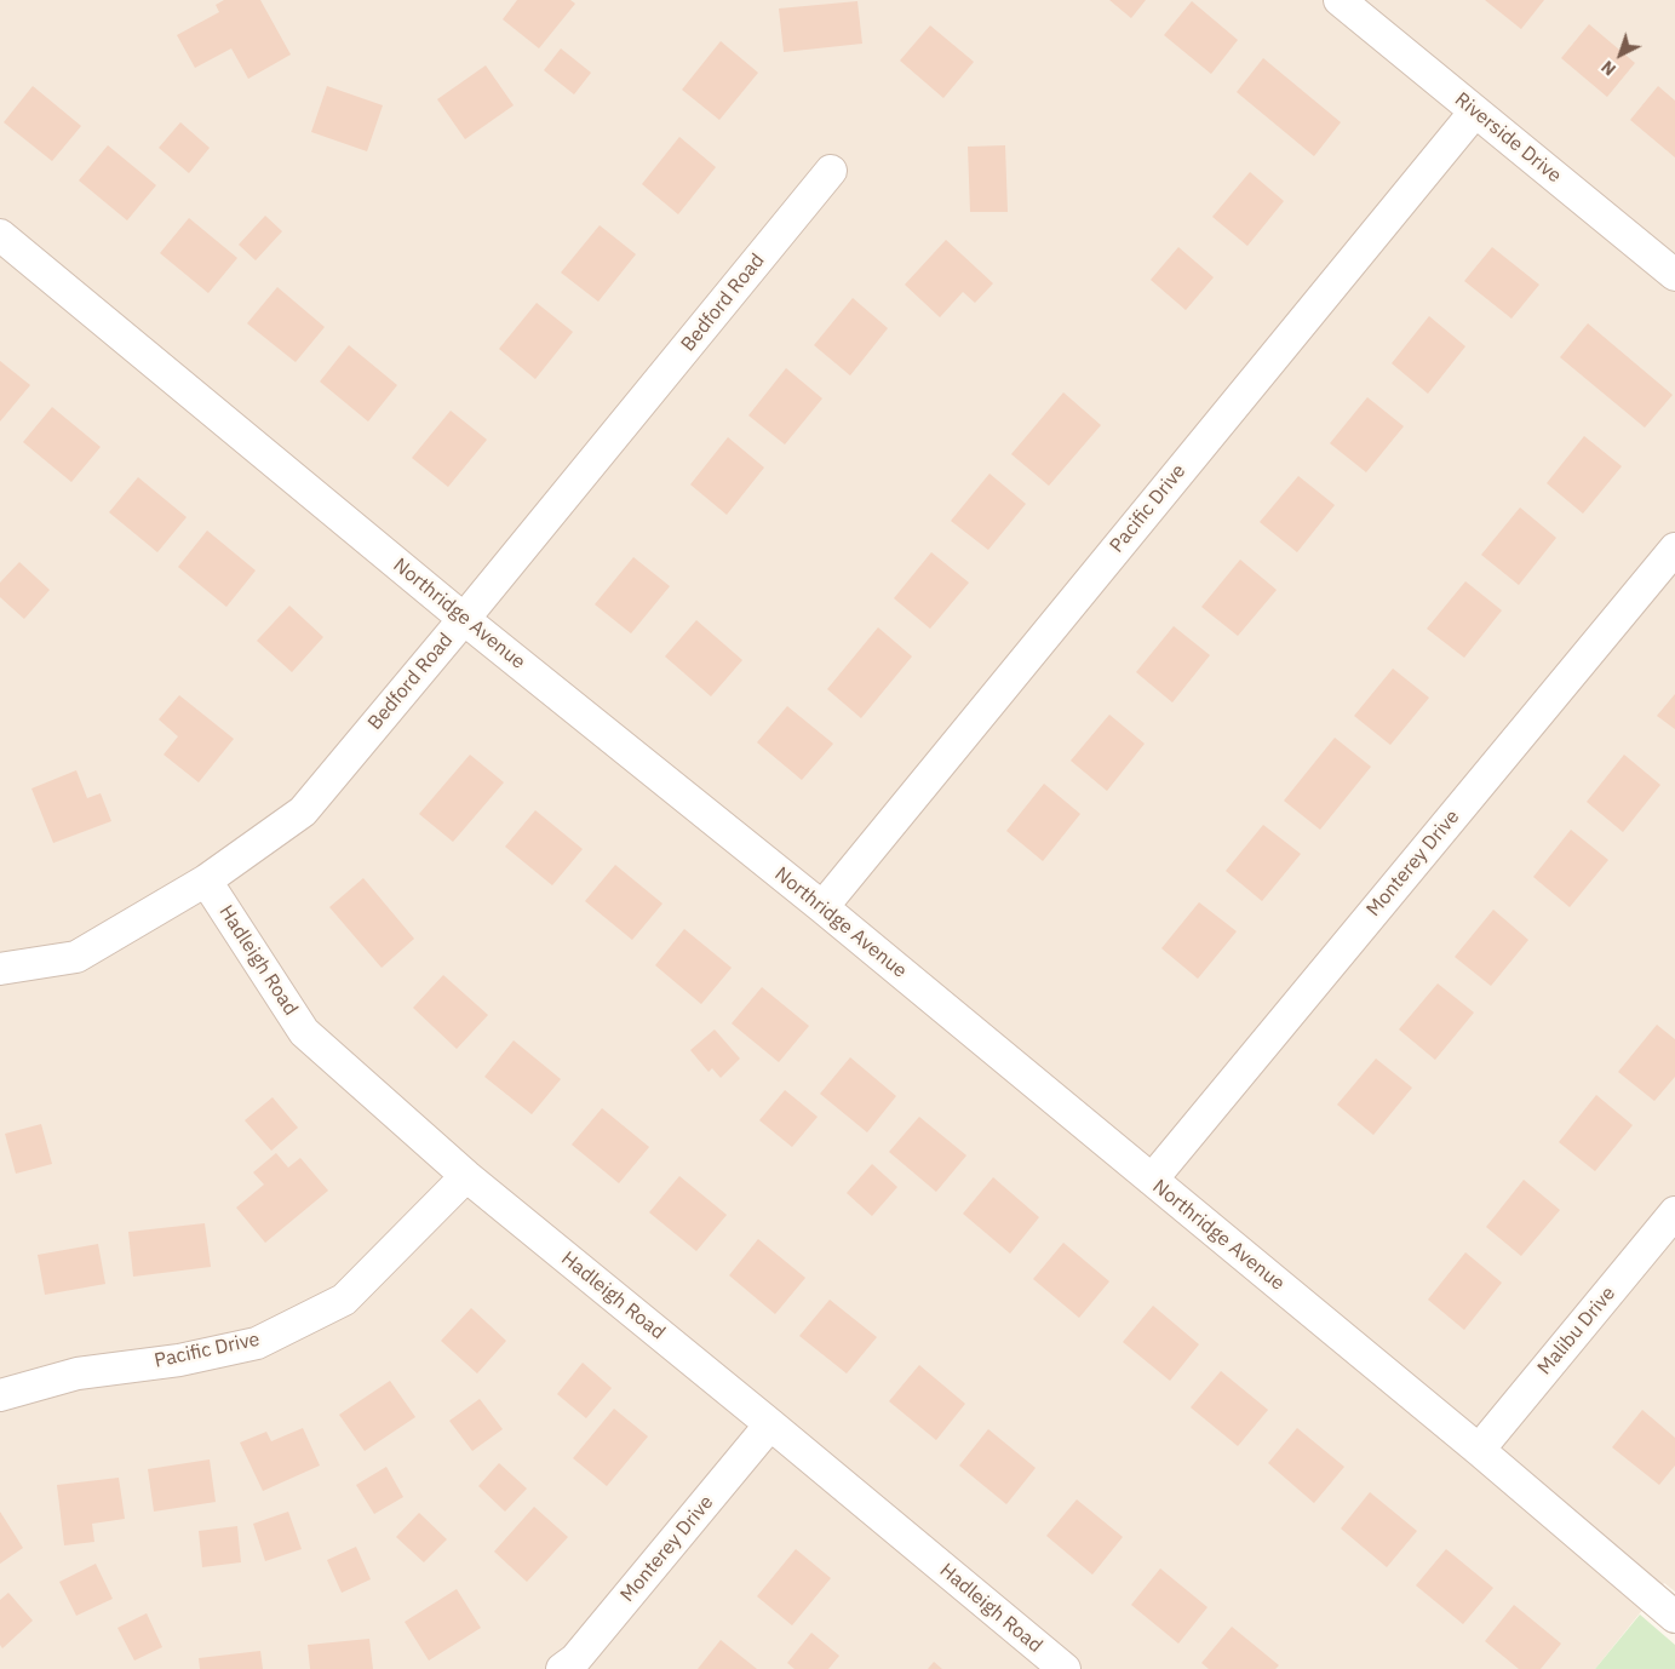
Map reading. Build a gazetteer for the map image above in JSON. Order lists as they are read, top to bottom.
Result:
{
  "streets": {
    "street": [
      "Riverside Drive",
      "Bedford Road",
      "Pacific Drive",
      "Northridge Avenue",
      "Monterey Drive",
      "Hadleigh Road",
      "Malibu Drive"
    ]
  },
  "crossings": [
    ["Riverside Drive", "Pacific Drive"],
    ["Bedford Road", "Northridge Avenue"],
    ["Bedford Road", "Hadleigh Road"],
    ["Pacific Drive", "Northridge Avenue"],
    ["Pacific Drive", "Hadleigh Road"],
    ["Northridge Avenue", "Monterey Drive"],
    ["Northridge Avenue", "Malibu Drive"],
    ["Monterey Drive", "Hadleigh Road"]
  ],
  "north": "bottom left"
}
